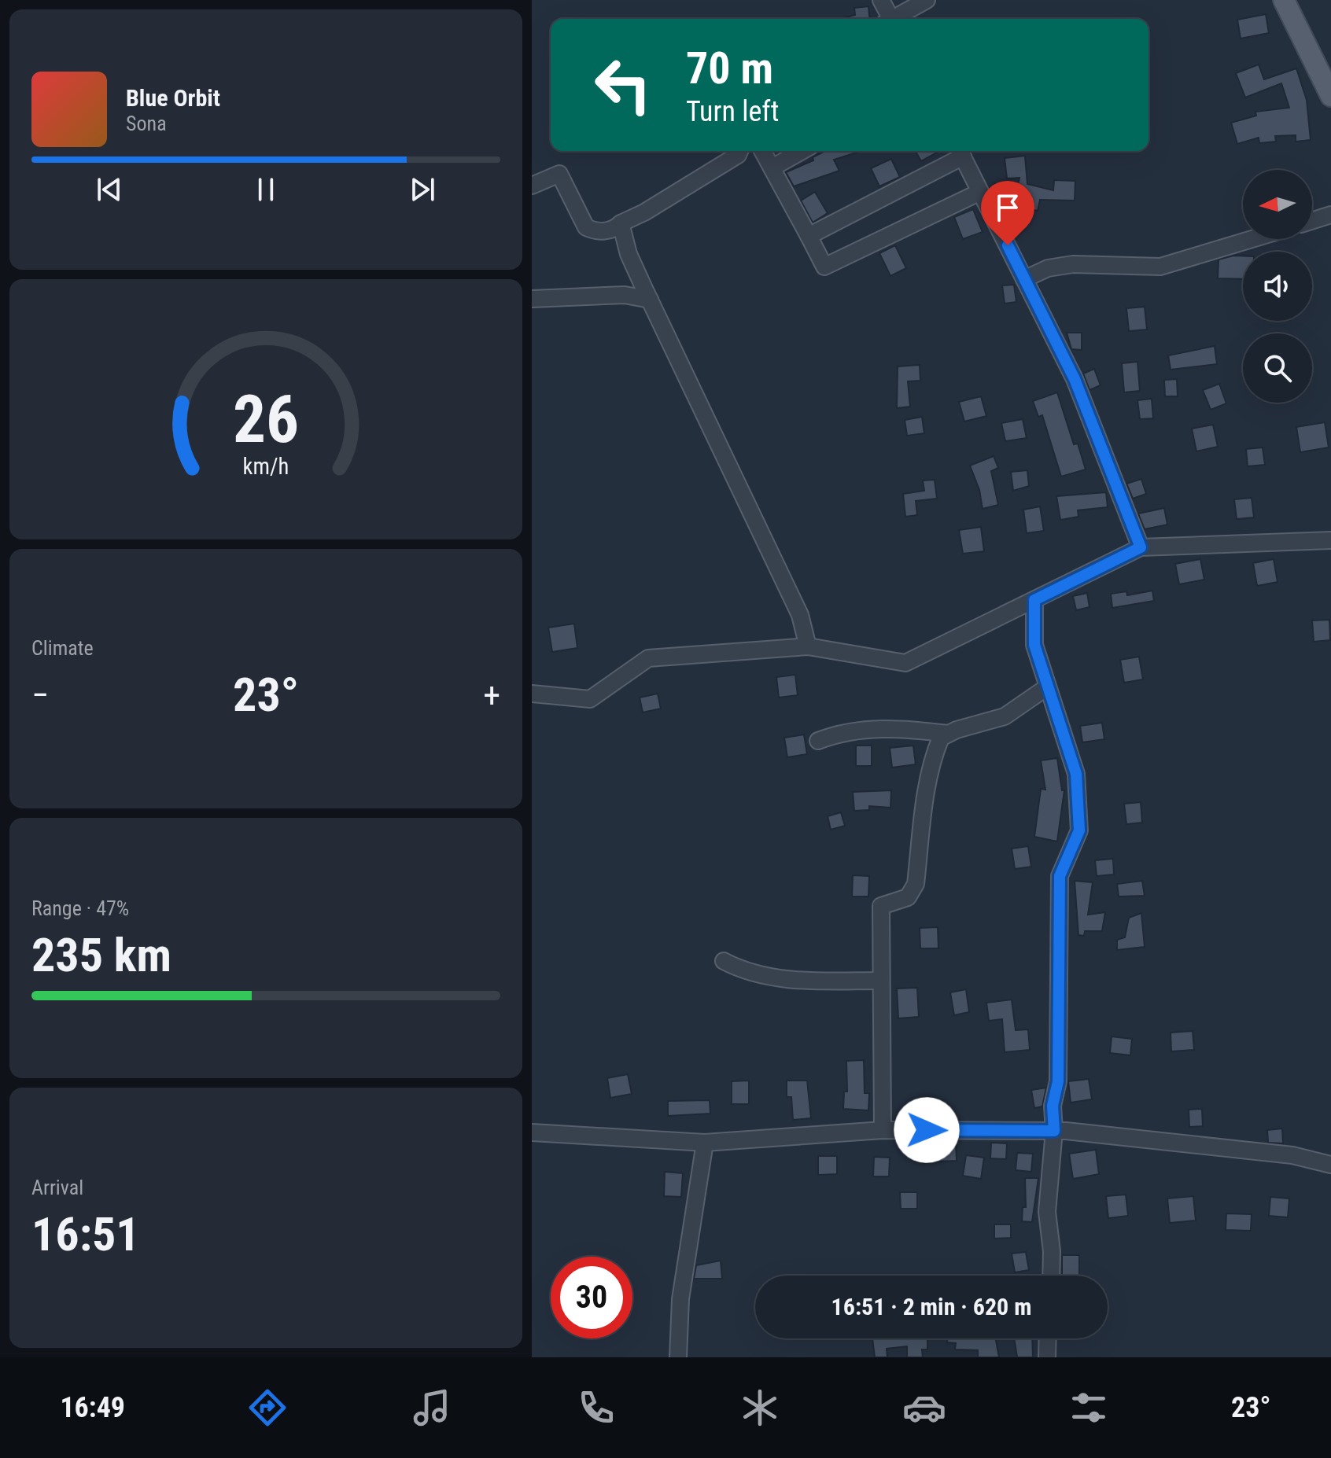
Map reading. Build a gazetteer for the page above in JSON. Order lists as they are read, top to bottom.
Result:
{
  "north": "left",
  "page": {
    "turn": ["70 m", "Turn left"],
    "song": ["Blue Orbit", "Sona"],
    "tile": [
      "Climate",
      ["Range · 47%", "235 km"],
      ["Arrival", "16:51"]
    ],
    "heat": ["−", "23°", "+"],
    "limit": "30",
    "trip": "16:51 · 2 min · 620 m",
    "tabs": ["16:49", "23°"],
    "gauge": ["26", "km/h"]
  }
}
